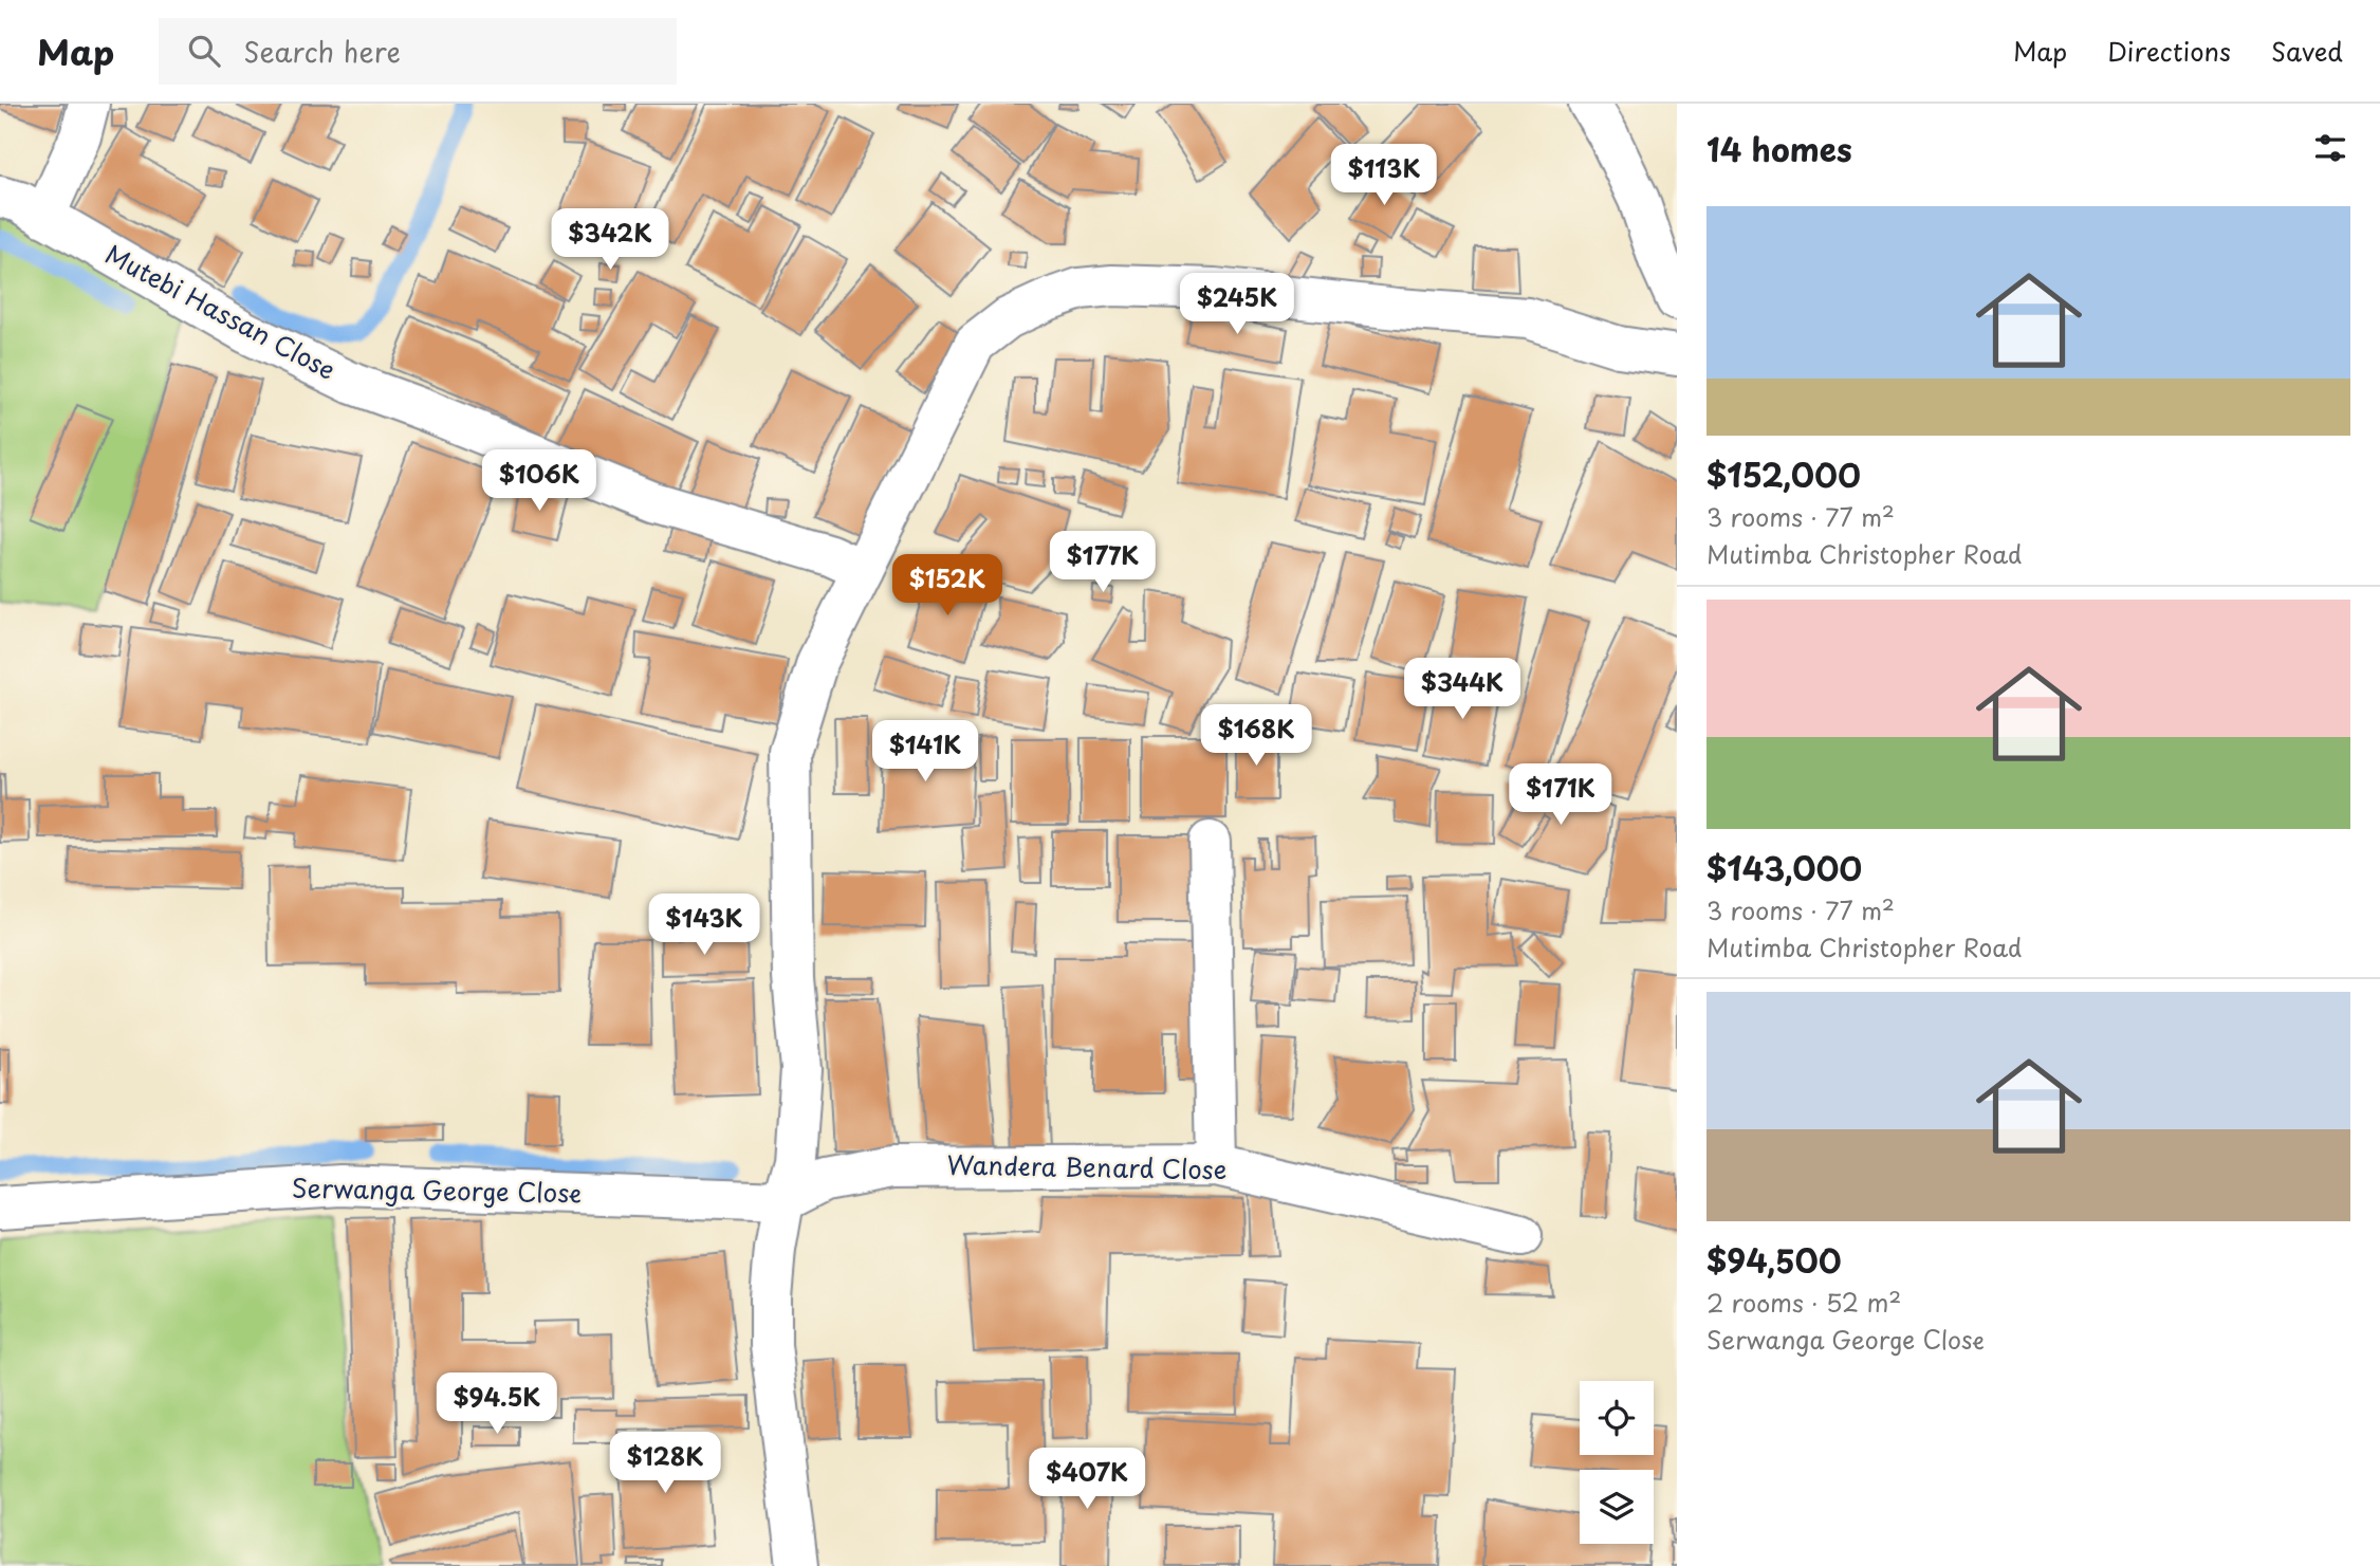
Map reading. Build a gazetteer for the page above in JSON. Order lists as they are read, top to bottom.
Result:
{
  "streets": {
    "street": ["Mutebi Hassan Close", "Wandera Benard Close", "Serwanga George Close"]
  },
  "crossings": [
    ["Wandera Benard Close", "Serwanga George Close"]
  ],
  "page": {
    "header": "Map",
    "search": "Search here",
    "nav": ["Map", "Directions", "Saved"],
    "heading": "14 homes",
    "price": [
      "$113K",
      "$342K",
      "$245K",
      "$106K",
      "$177K",
      "$152K",
      "$344K",
      "$168K",
      "$141K",
      "$171K",
      "$143K",
      "$94.5K",
      "$128K",
      "$407K"
    ],
    "list": [
      {
        "name": "$152,000",
        "note": "3 rooms · 77 m² · Mutimba Christopher Road"
      },
      {
        "name": "$143,000",
        "note": "3 rooms · 77 m² · Mutimba Christopher Road"
      },
      {
        "name": "$94,500",
        "note": "2 rooms · 52 m² · Serwanga George Close"
      }
    ]
  }
}
